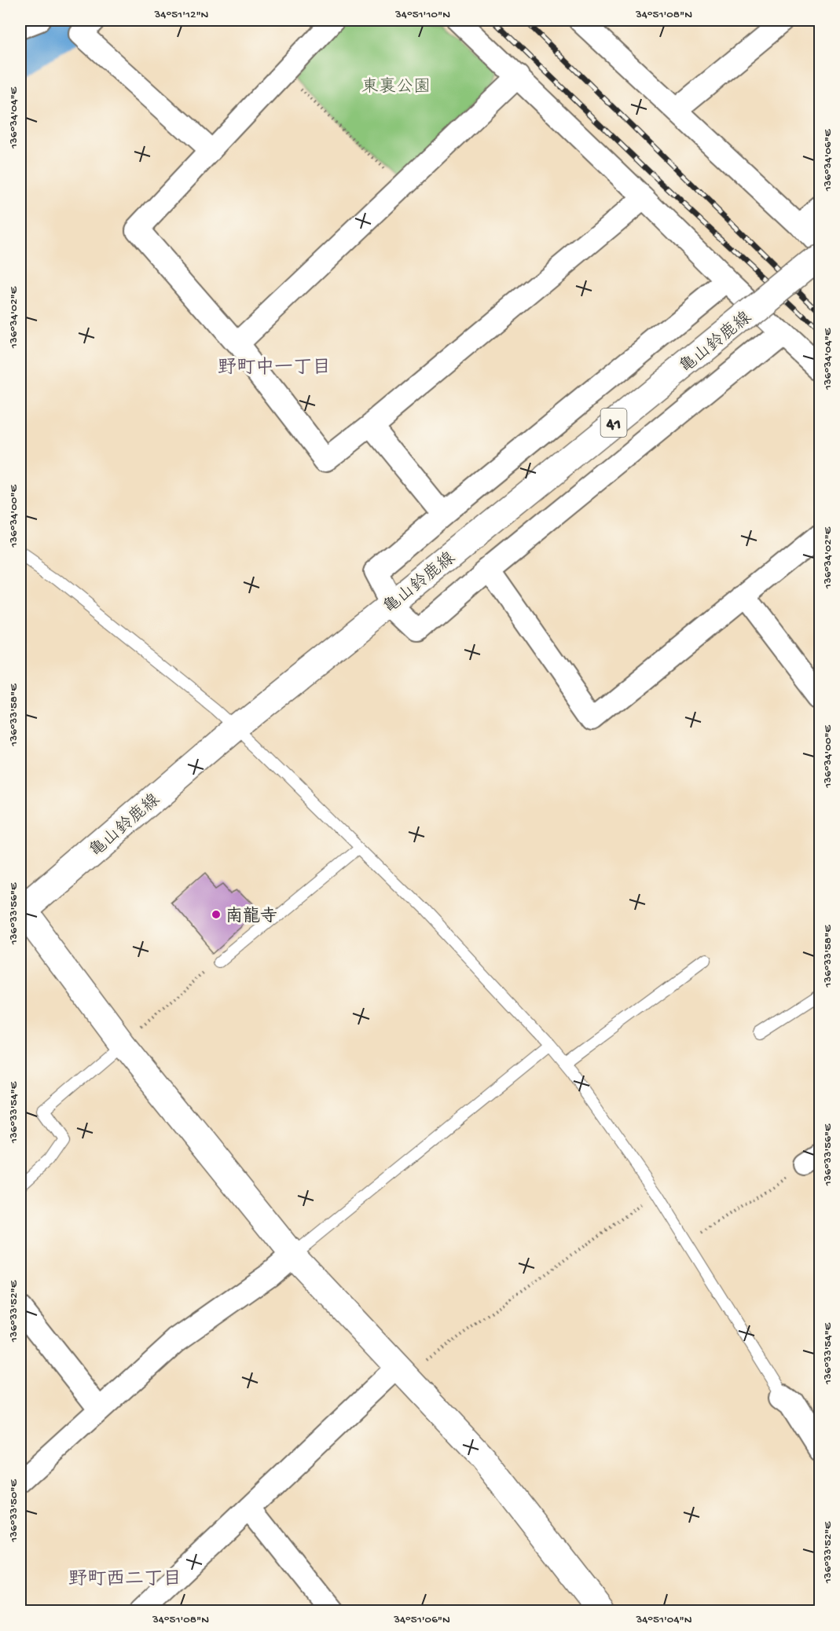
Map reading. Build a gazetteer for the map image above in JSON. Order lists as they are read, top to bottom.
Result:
{
  "streets": {
    "main road": ["亀山鈴鹿線", "41"]
  },
  "districts": ["野町中一丁目", "野町西二丁目"],
  "parks": ["東裏公園"],
  "places": ["南龍寺"],
  "coordinates": [
    "34°51'12\"N",
    "34°51'10\"N",
    "34°51'08\"N",
    "136°34'04\"E",
    "136°34'06\"E",
    "136°34'02\"E",
    "136°34'00\"E",
    "136°33'58\"E",
    "136°33'56\"E",
    "136°33'54\"E",
    "136°33'52\"E",
    "136°33'50\"E",
    "34°51'06\"N",
    "34°51'04\"N"
  ]
}
